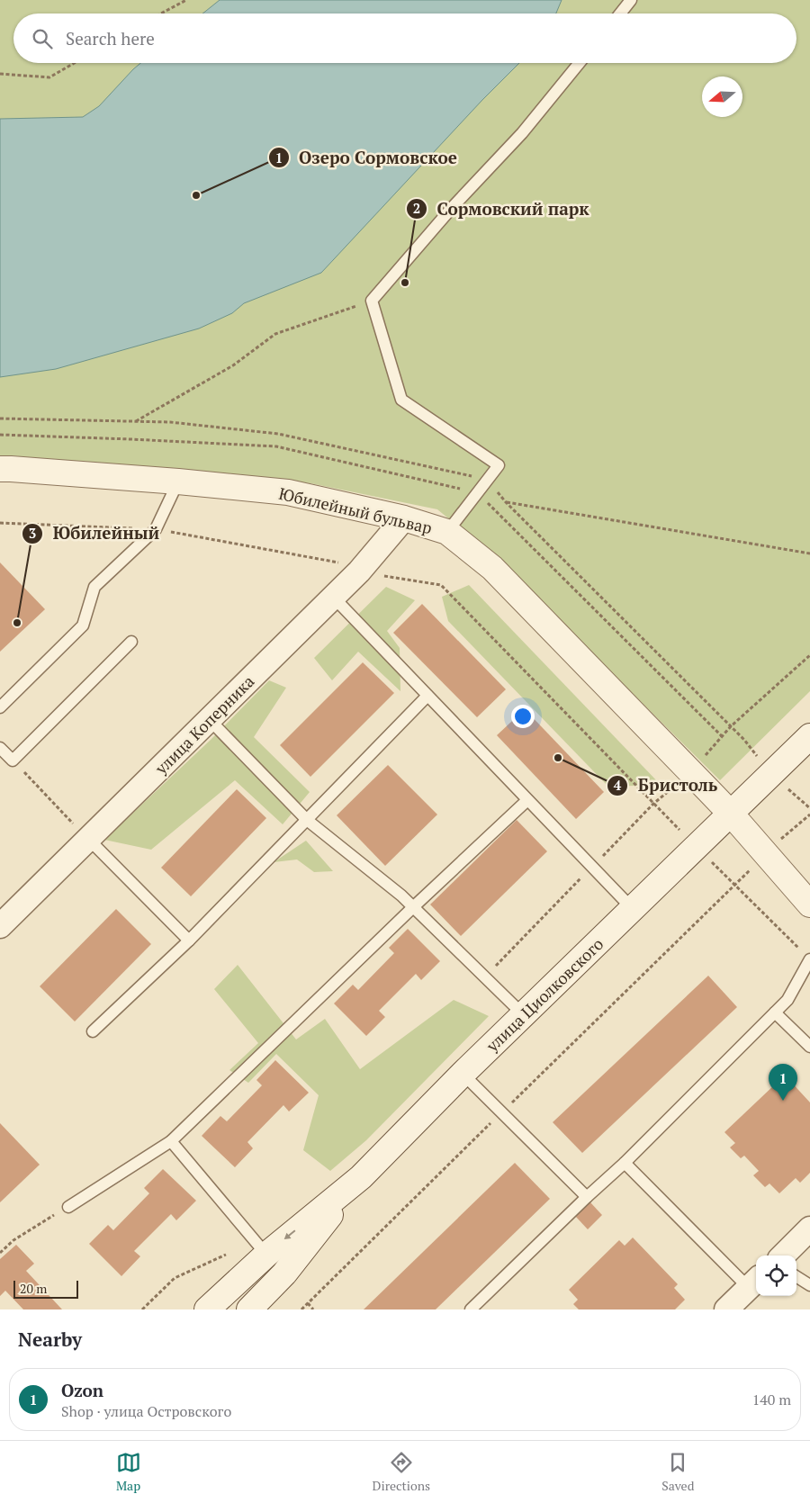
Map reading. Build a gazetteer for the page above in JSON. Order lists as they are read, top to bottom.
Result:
{
  "streets": {
    "main road": ["Юбилейный бульвар", "улица Циолковского"],
    "street": ["улица Коперника"]
  },
  "crossings": [
    ["Юбилейный бульвар", "улица Коперника"],
    ["Юбилейный бульвар", "улица Циолковского"]
  ],
  "places": [
    "Озеро Сормовское",
    "Сормовский парк",
    "Юбилейный",
    "Бристоль"
  ],
  "scale_bar": "20 m",
  "north": "left",
  "page": {
    "search": "Search here",
    "pins": "1",
    "scale": "20 m",
    "heading": "Nearby",
    "list": [
      {
        "mark": "1",
        "name": "Ozon",
        "note": "Shop · улица Островского",
        "value": "140 m"
      }
    ],
    "nav": ["Map", "Directions", "Saved"]
  }
}
